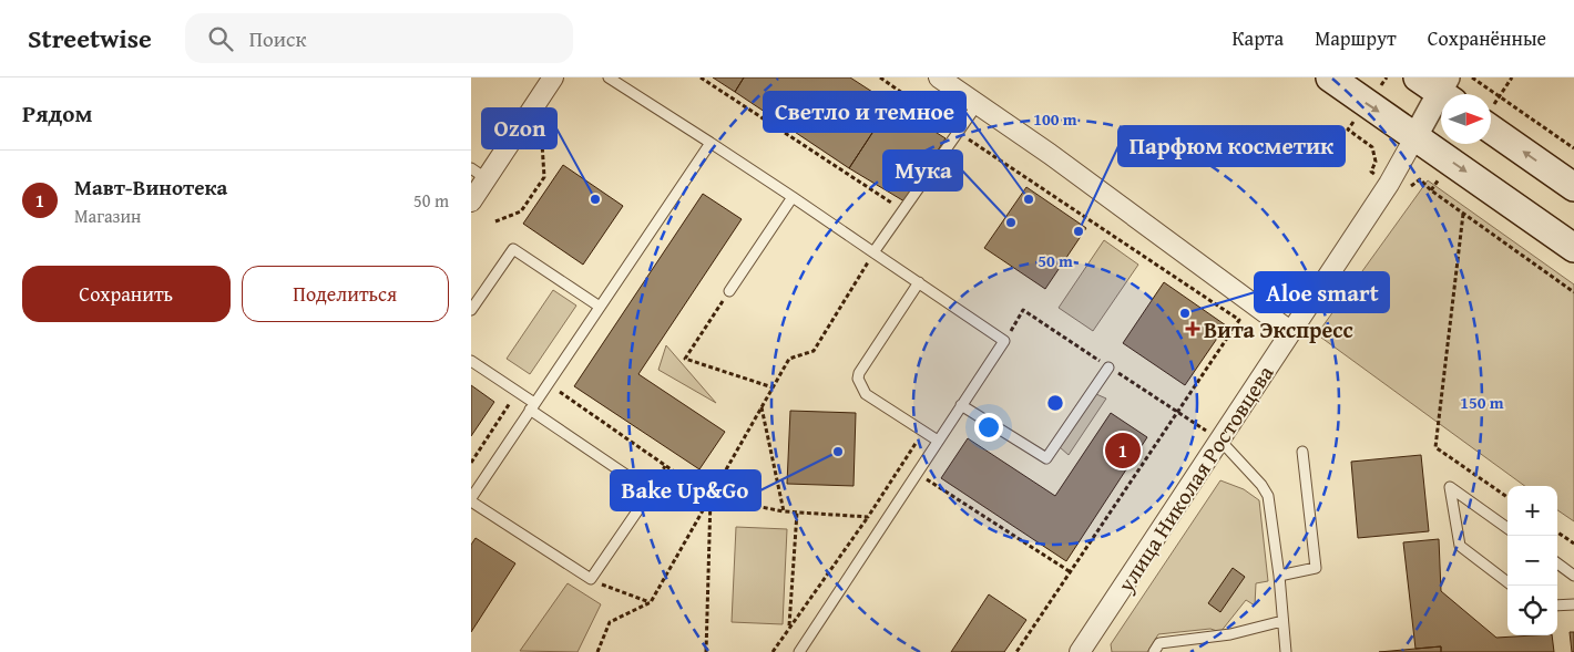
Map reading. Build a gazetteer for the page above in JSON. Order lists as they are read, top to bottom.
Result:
{
  "streets": {
    "street": ["улица Николая Ростовцева"]
  },
  "places": {
    "other": [
      "Ozon",
      "Светло и темное",
      "Мука",
      "Парфюм косметик",
      "Aloe smart",
      "Bake Up&Go"
    ],
    "health": ["Вита Экспресс"]
  },
  "north": "right",
  "page": {
    "header": "Streetwise",
    "search": "Поиск",
    "nav": ["Карта", "Маршрут", "Сохранённые"],
    "heading": "Рядом",
    "list": [
      {
        "mark": "1",
        "name": "Мавт-Винотека",
        "note": "Магазин",
        "value": "50 m"
      }
    ],
    "buttons": ["Сохранить", "Поделиться"],
    "pins": "1",
    "map_buttons": ["+", "−"]
  },
  "rings": ["100 m", "50 m", "150 m"]
}
